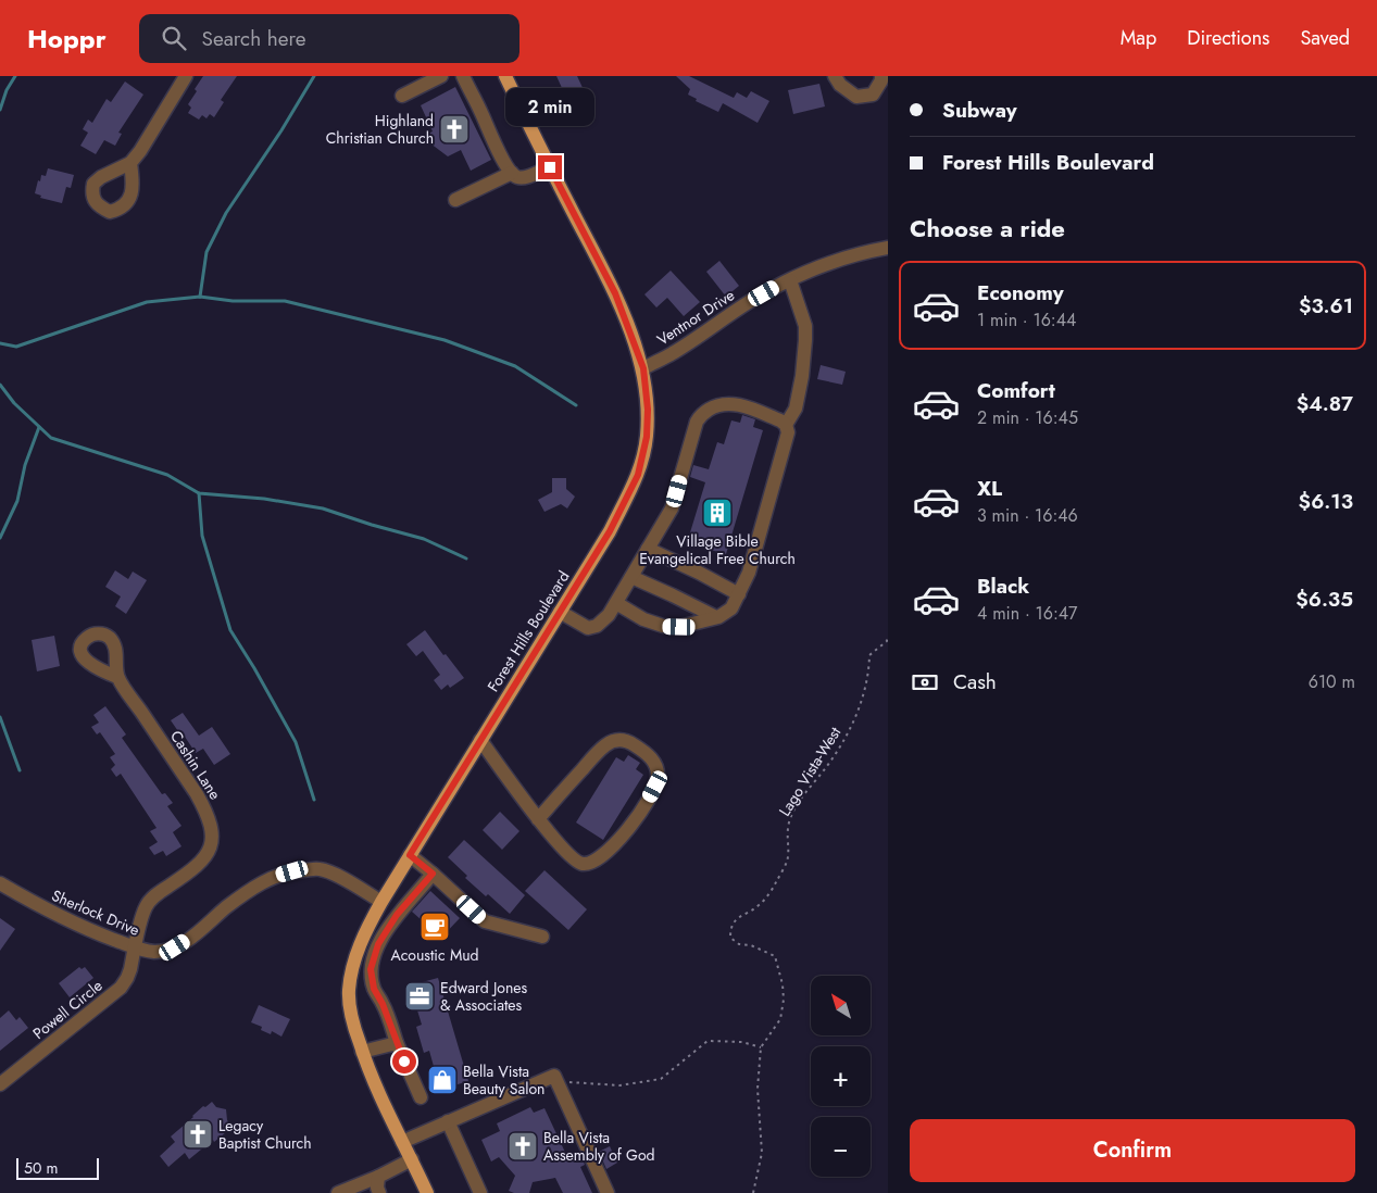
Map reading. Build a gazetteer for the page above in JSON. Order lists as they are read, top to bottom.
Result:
{
  "streets": {
    "main road": ["Forest Hills Boulevard"],
    "street": [
      "Ventnor Drive",
      "Cashin Lane",
      "Sherlock Drive",
      "Powell Circle"
    ],
    "path": ["Lago Vista-West"]
  },
  "crossings": [
    ["Ventnor Drive", "Forest Hills Boulevard"],
    ["Forest Hills Boulevard", "Sherlock Drive"],
    ["Cashin Lane", "Sherlock Drive"],
    ["Cashin Lane", "Powell Circle"],
    ["Sherlock Drive", "Powell Circle"]
  ],
  "places": {
    "church": ["Highland Christian Church", "Legacy Baptist Church", "Bella Vista Assembly of God"],
    "building": ["Village Bible Evangelical Free Church"],
    "cafe": ["Acoustic Mud"],
    "office": ["Edward Jones & Associates"],
    "shop": ["Bella Vista Beauty Salon"]
  },
  "scale_bar": "50 m",
  "north": "top left",
  "page": {
    "header": "Hoppr",
    "search": "Search here",
    "nav": ["Map", "Directions", "Saved"],
    "banner": ["Subway", "Forest Hills Boulevard"],
    "bubble": "2 min",
    "heading": "Choose a ride",
    "list": [
      {
        "name": "Economy",
        "note": "1 min · 16:44",
        "value": "$3.61"
      },
      {
        "name": "Comfort",
        "note": "2 min · 16:45",
        "value": "$4.87"
      },
      {
        "name": "XL",
        "note": "3 min · 16:46",
        "value": "$6.13"
      },
      {
        "name": "Black",
        "note": "4 min · 16:47",
        "value": "$6.35"
      }
    ],
    "pay": ["Cash", "610 m"],
    "map_buttons": ["+", "−"],
    "buttons": "Confirm",
    "scale": "50 m"
  }
}
